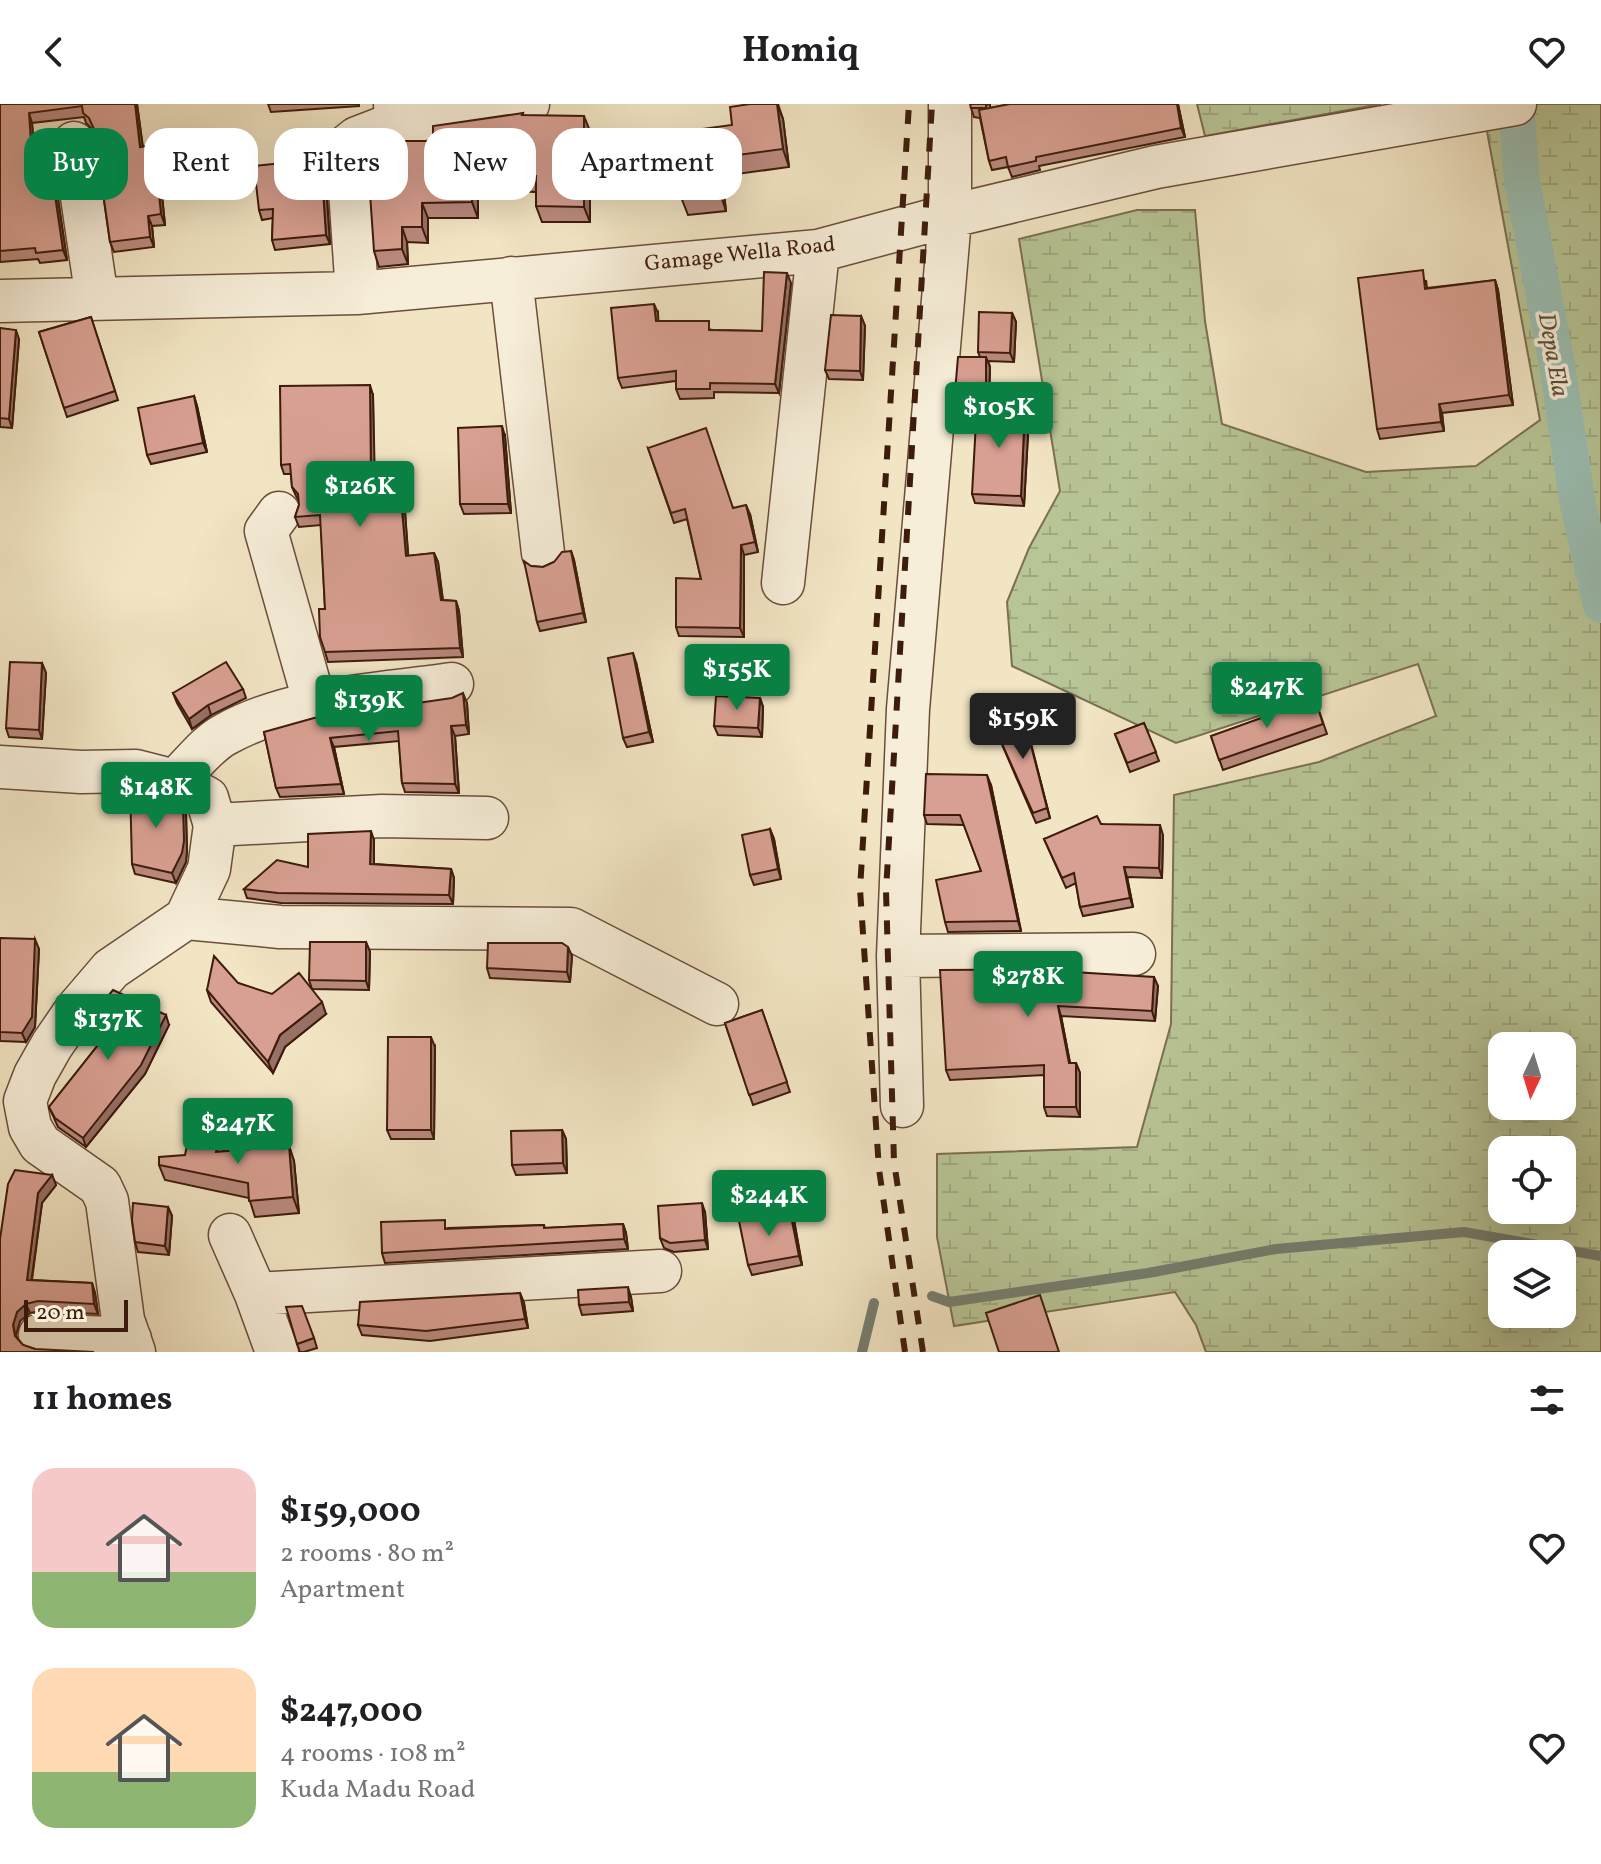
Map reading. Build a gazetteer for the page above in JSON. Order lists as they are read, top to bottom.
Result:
{
  "streets": {
    "street": ["Gamage Wella Road"]
  },
  "water": ["Depa Ela"],
  "scale_bar": "20 m",
  "north": "bottom",
  "page": {
    "header": "Homiq",
    "chip": [
      "Buy",
      "Rent",
      "Filters",
      "New",
      "Apartment"
    ],
    "price": [
      "$105K",
      "$126K",
      "$155K",
      "$247K",
      "$139K",
      "$159K",
      "$148K",
      "$278K",
      "$137K",
      "$247K",
      "$244K"
    ],
    "scale": "20 m",
    "heading": "11 homes",
    "list": [
      {
        "name": "$159,000",
        "note": "2 rooms · 80 m² · Apartment"
      },
      {
        "name": "$247,000",
        "note": "4 rooms · 108 m² · Kuda Madu Road"
      }
    ]
  }
}
